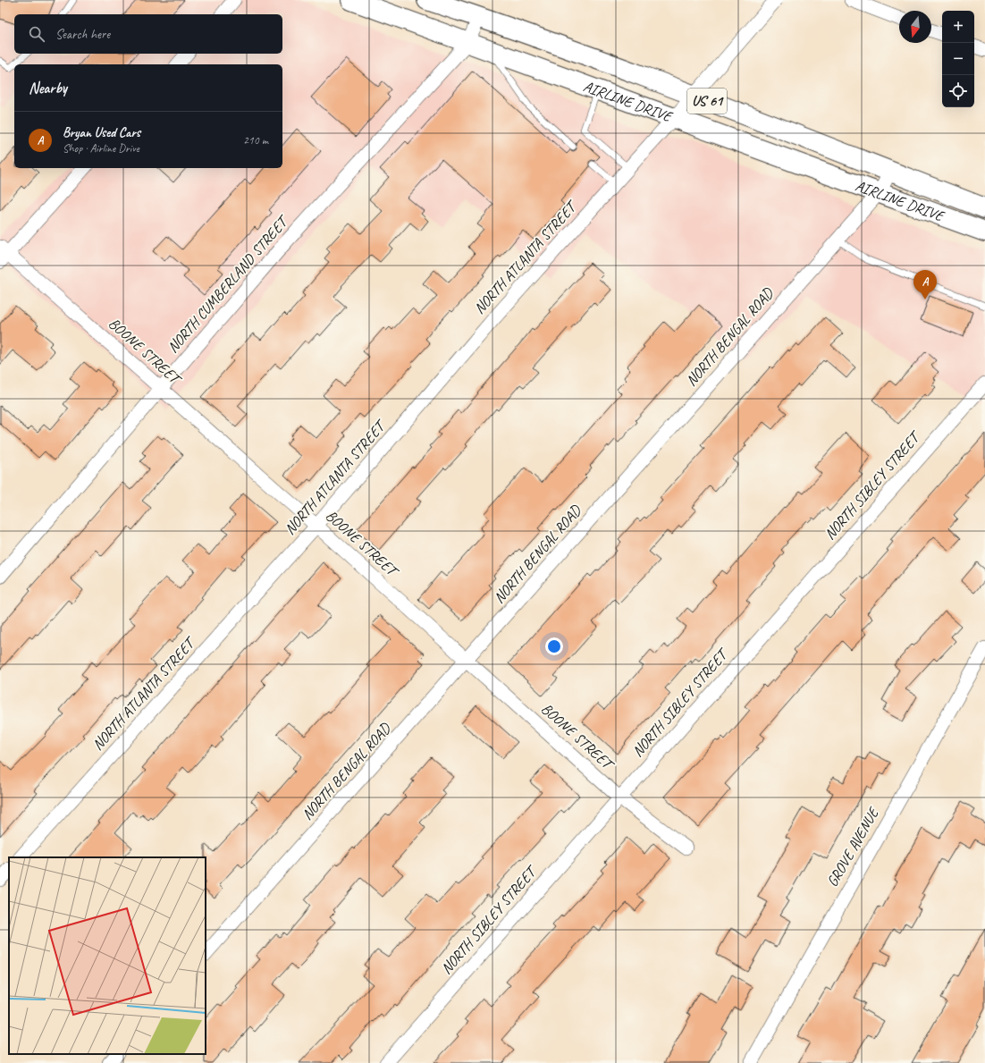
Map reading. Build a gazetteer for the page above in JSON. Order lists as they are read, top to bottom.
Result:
{
  "streets": {
    "highway": ["AIRLINE DRIVE", "US 61"],
    "street": [
      "NORTH ATLANTA STREET",
      "NORTH CUMBERLAND STREET",
      "NORTH BENGAL ROAD",
      "BOONE STREET",
      "NORTH SIBLEY STREET",
      "GROVE AVENUE"
    ]
  },
  "crossings": [
    ["AIRLINE DRIVE", "NORTH ATLANTA STREET"],
    ["AIRLINE DRIVE", "NORTH CUMBERLAND STREET"],
    ["AIRLINE DRIVE", "NORTH BENGAL ROAD"],
    ["NORTH ATLANTA STREET", "BOONE STREET"],
    ["NORTH CUMBERLAND STREET", "BOONE STREET"],
    ["NORTH BENGAL ROAD", "BOONE STREET"],
    ["BOONE STREET", "NORTH SIBLEY STREET"]
  ],
  "north": "bottom",
  "page": {
    "map_buttons": ["+", "−"],
    "search": "Search here",
    "heading": "Nearby",
    "list": [
      {
        "mark": "A",
        "name": "Bryan Used Cars",
        "note": "Shop · Airline Drive",
        "value": "210 m"
      }
    ],
    "pins": "A"
  }
}
